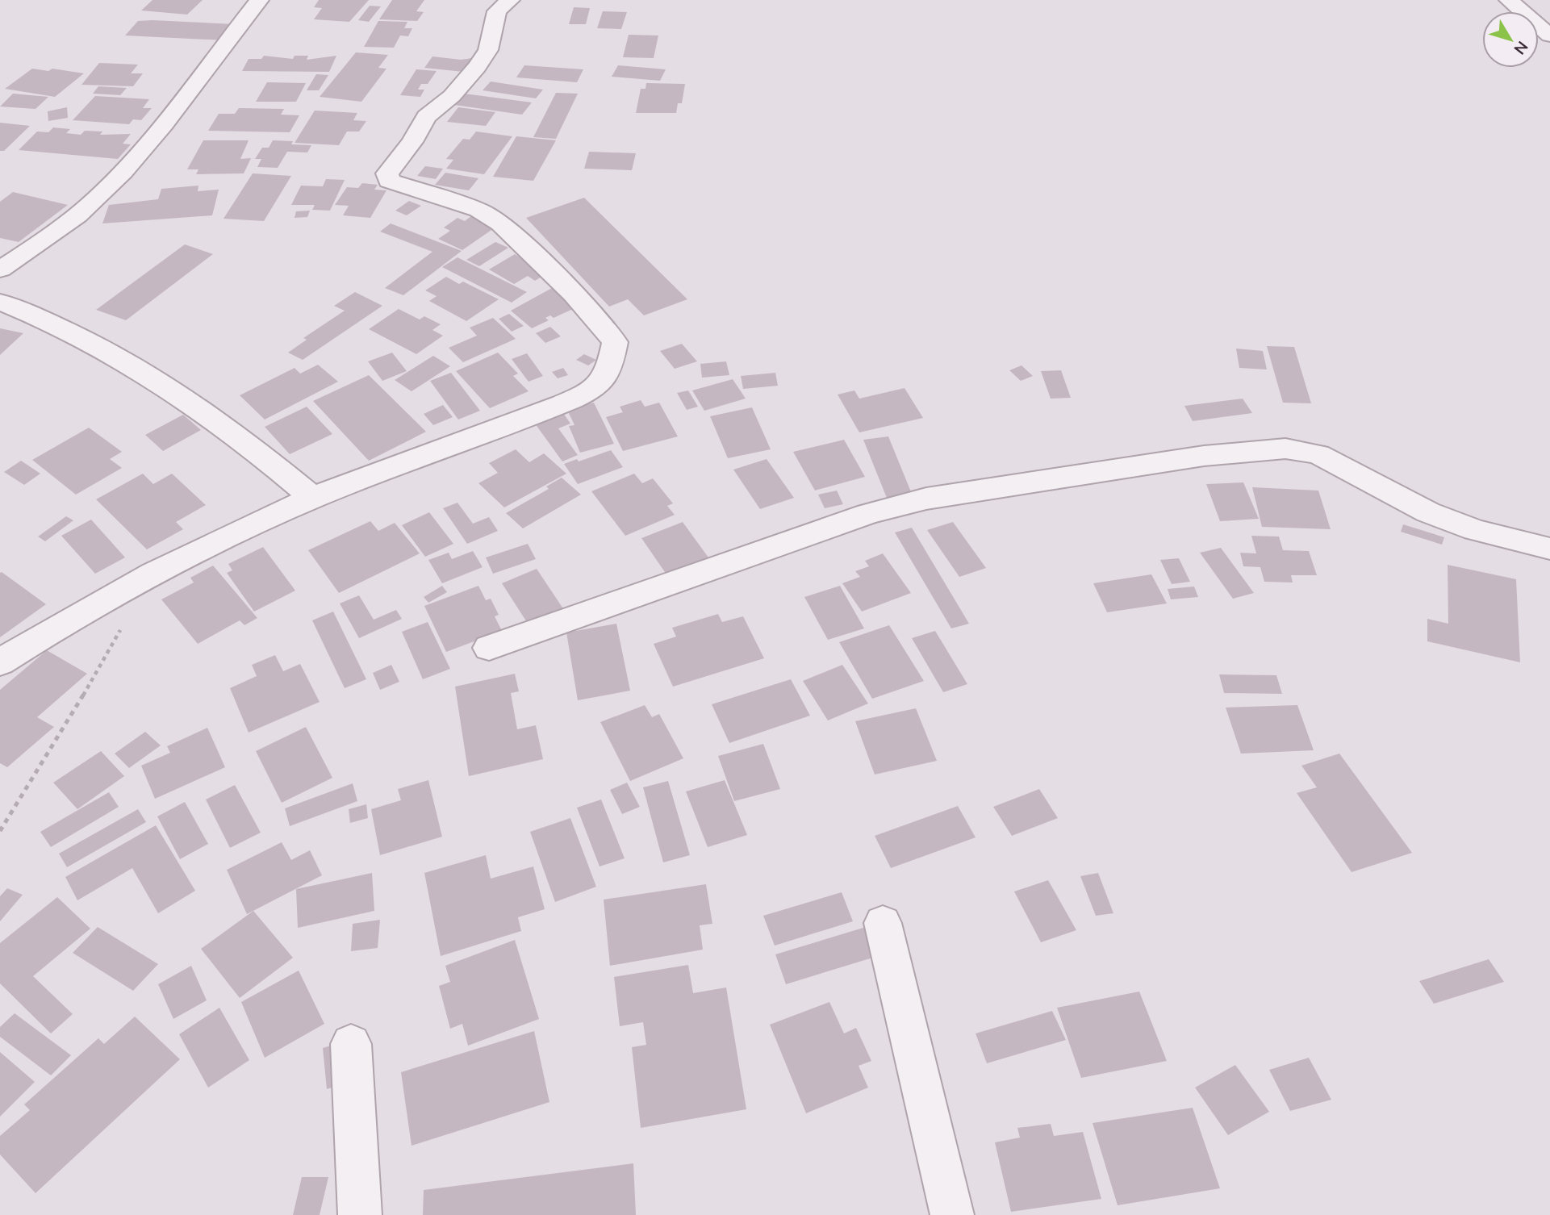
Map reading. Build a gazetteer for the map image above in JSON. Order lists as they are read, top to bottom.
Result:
{
  "north": "bottom right"
}
